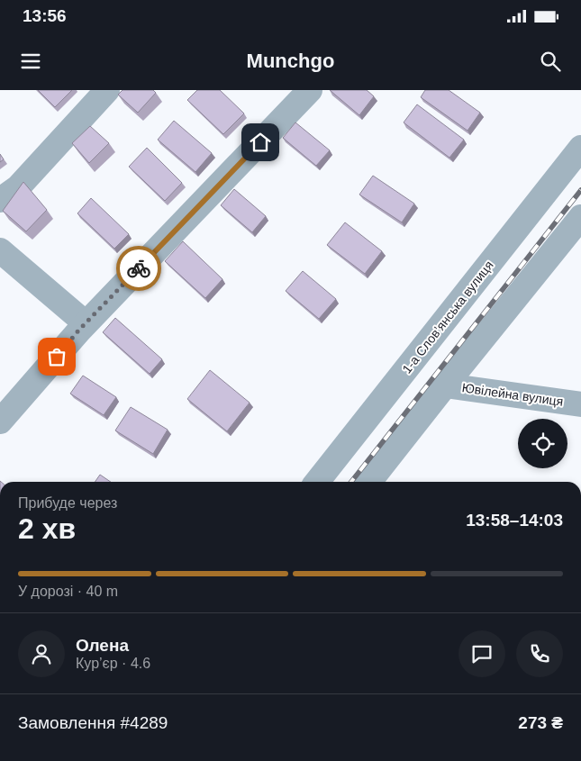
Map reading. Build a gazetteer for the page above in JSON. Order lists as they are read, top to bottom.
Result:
{
  "streets": {
    "street": ["1-а Слов’янська вулиця", "Ювілейна вулиця"]
  },
  "page": {
    "status": "13:56",
    "header": "Munchgo",
    "heading": ["2 хв", "Прибуде через", "13:58–14:03"],
    "panel": [
      "Олена",
      "Кур’єр · 4.6",
      "Замовлення #4289",
      "273 ₴"
    ],
    "bar": "У дорозі · 40 m"
  }
}
